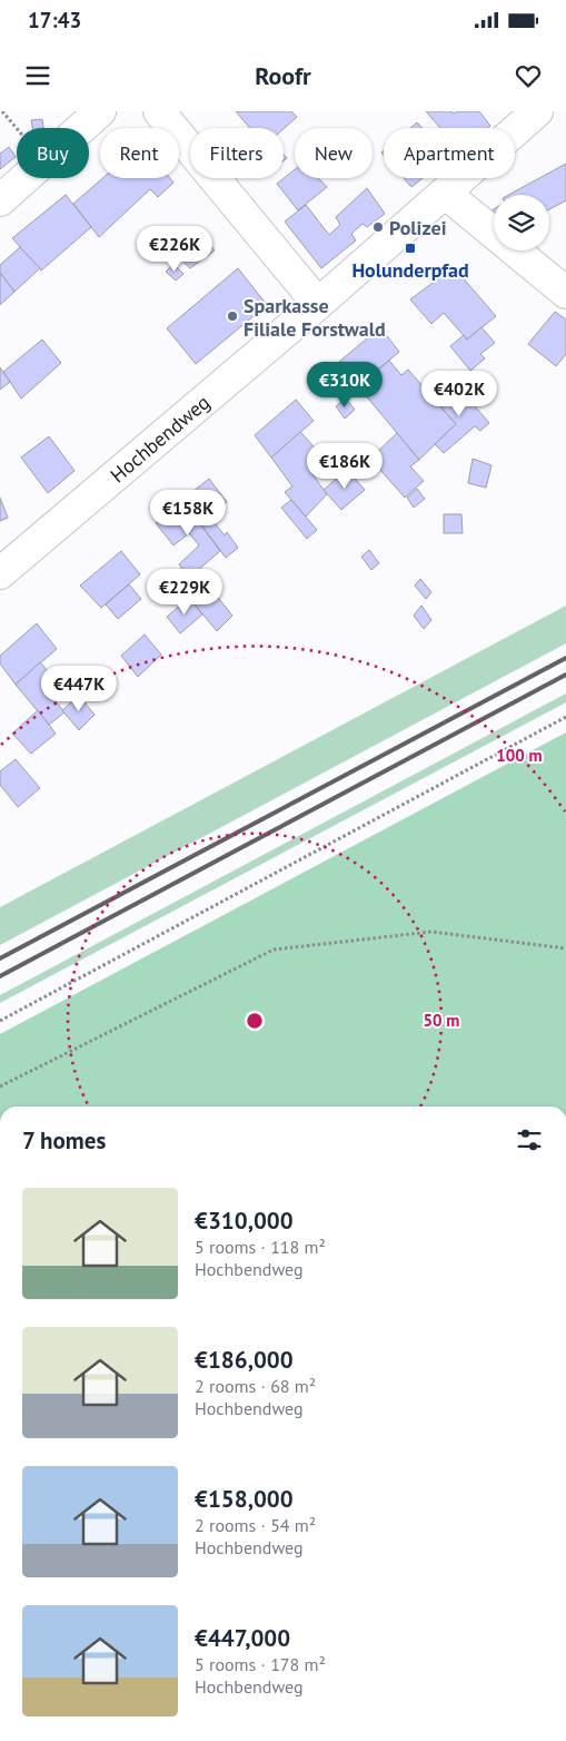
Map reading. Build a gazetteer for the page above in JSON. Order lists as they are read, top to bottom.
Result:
{
  "streets": {
    "street": ["Hochbendweg"]
  },
  "places": {
    "other": ["Polizei", "Sparkasse Filiale Forstwald"],
    "transit": ["Holunderpfad"]
  },
  "page": {
    "status": "17:43",
    "header": "Roofr",
    "chip": [
      "Buy",
      "Rent",
      "Filters",
      "New",
      "Apartment"
    ],
    "price": [
      "€226K",
      "€310K",
      "€402K",
      "€186K",
      "€158K",
      "€229K",
      "€447K"
    ],
    "heading": "7 homes",
    "list": [
      {
        "name": "€310,000",
        "note": "5 rooms · 118 m² · Hochbendweg"
      },
      {
        "name": "€186,000",
        "note": "2 rooms · 68 m² · Hochbendweg"
      },
      {
        "name": "€158,000",
        "note": "2 rooms · 54 m² · Hochbendweg"
      },
      {
        "name": "€447,000",
        "note": "5 rooms · 178 m² · Hochbendweg"
      }
    ]
  },
  "rings": ["100 m", "50 m"]
}
